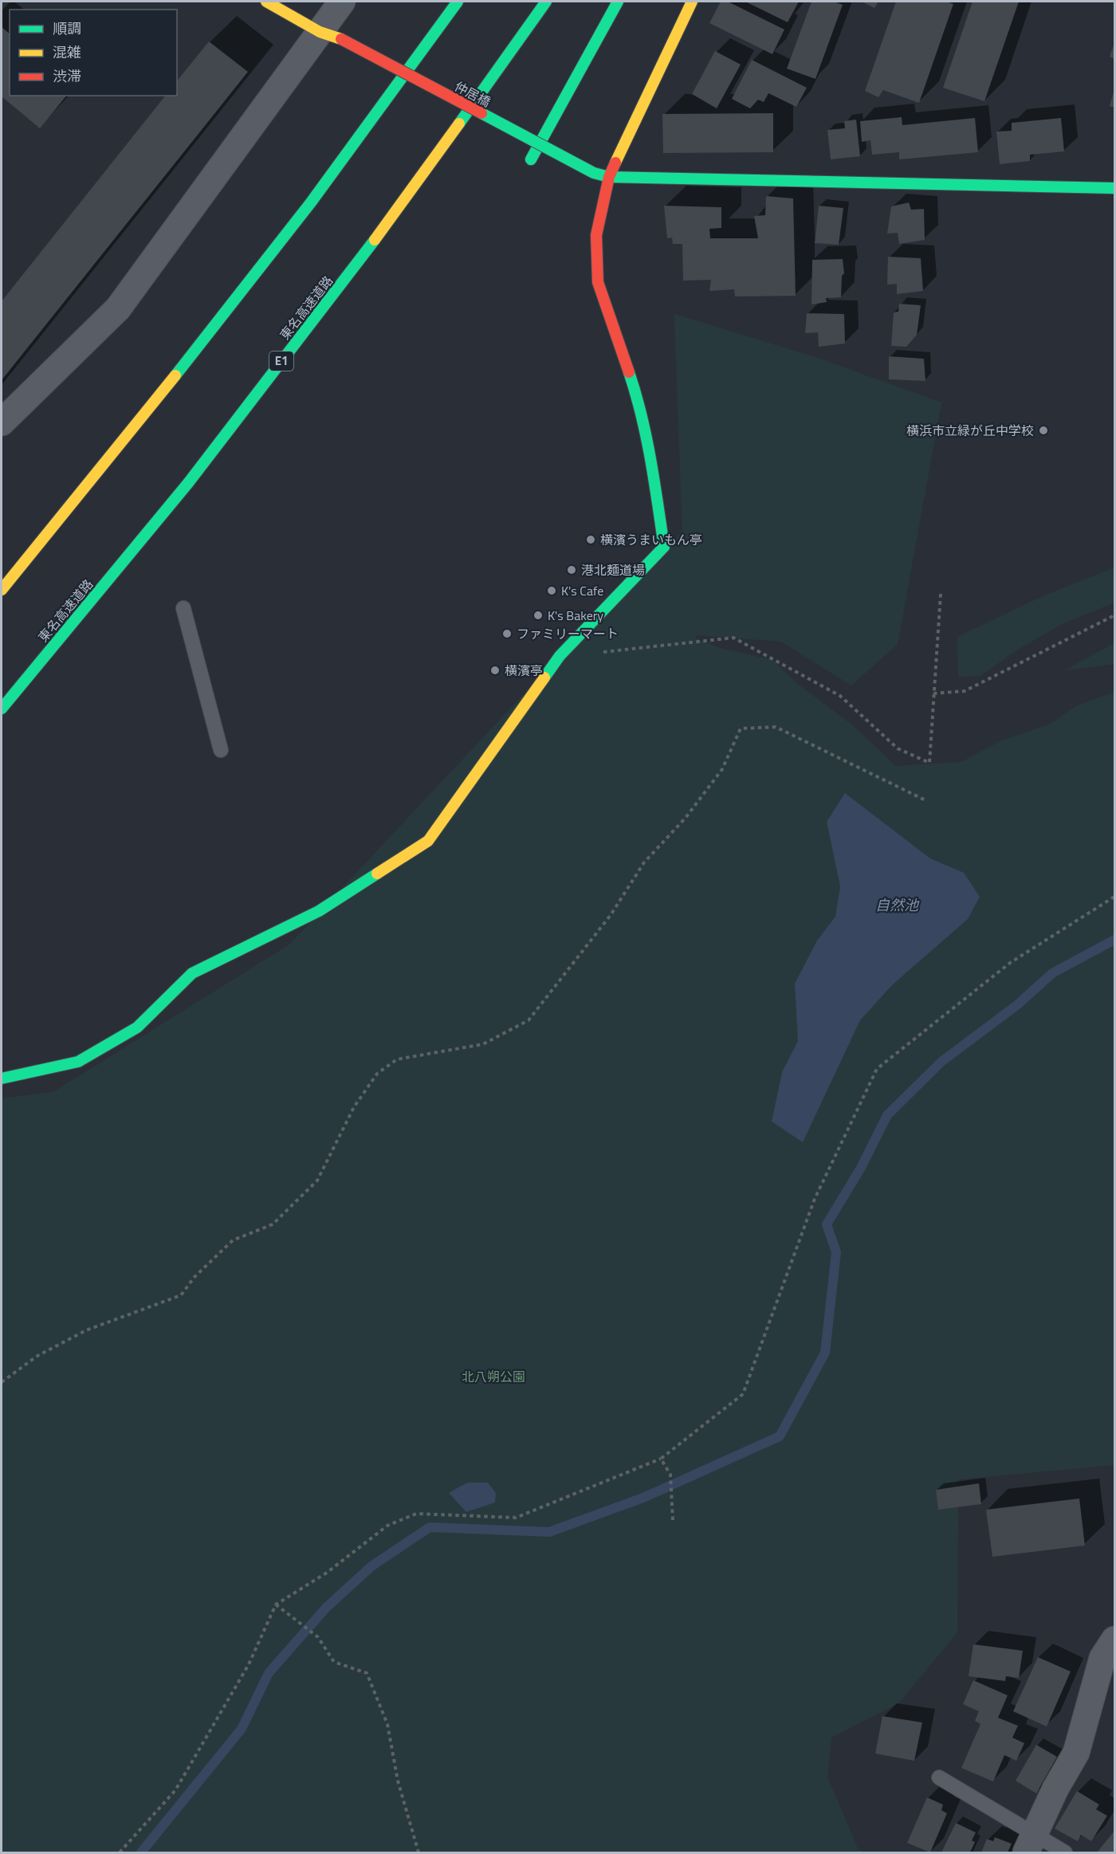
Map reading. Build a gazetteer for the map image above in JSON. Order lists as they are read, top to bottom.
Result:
{
  "streets": {
    "main road": ["仲居橋", "東名高速道路", "E1"]
  },
  "water": ["自然池"],
  "parks": ["北八朔公園"],
  "places": [
    "横浜市立緑が丘中学校",
    "横濱うまいもん亭",
    "港北麺道場",
    "K's Cafe",
    "K's Bakery",
    "ファミリーマート",
    "横濱亭"
  ],
  "legend": ["順調", "混雑", "渋滞"]
}
